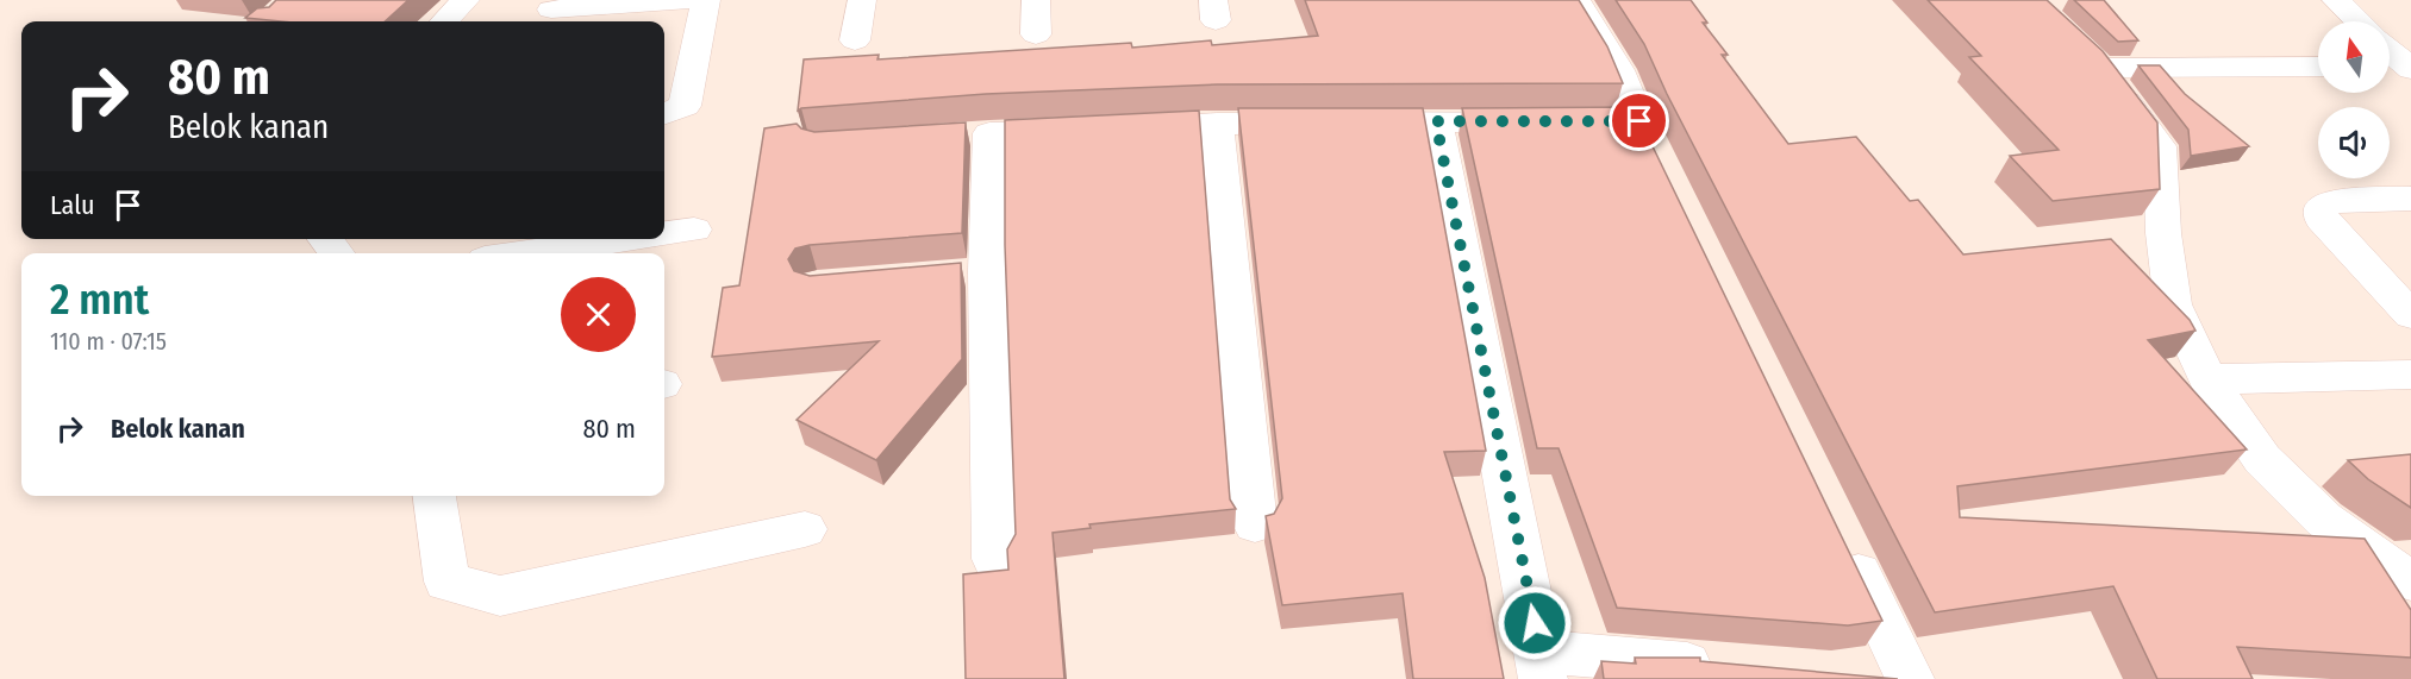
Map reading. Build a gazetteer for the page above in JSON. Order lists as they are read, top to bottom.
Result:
{
  "north": "top",
  "page": {
    "turn": ["80 m", "Belok kanan"],
    "then": "Lalu",
    "heading": ["2 mnt", "110 m · 07:15"],
    "list": [
      {
        "name": "Belok kanan",
        "value": "80 m"
      }
    ]
  }
}
